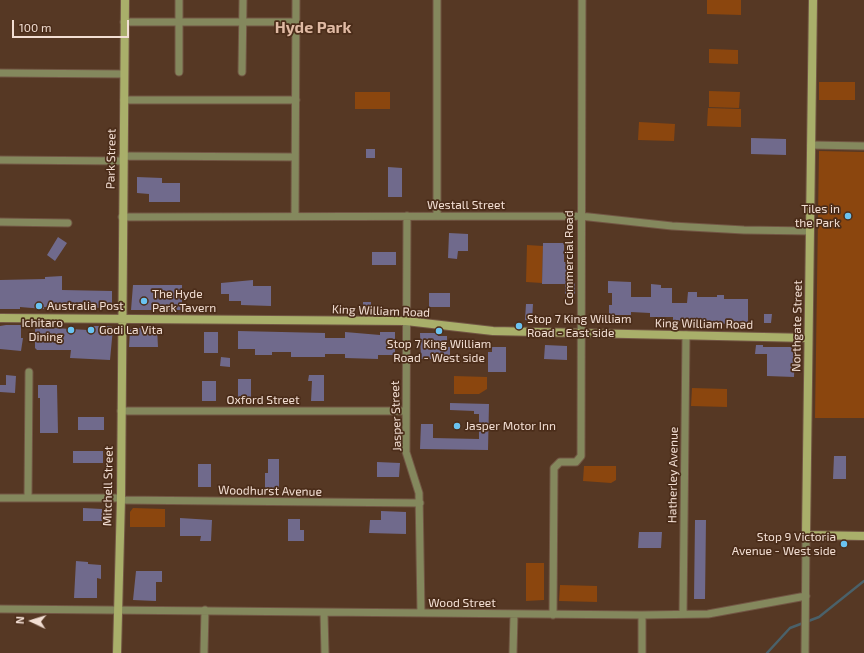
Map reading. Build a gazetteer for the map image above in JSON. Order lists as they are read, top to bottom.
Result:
{
  "streets": {
    "main road": [
      "Park Street",
      "King William Road",
      "Northgate Street",
      "Mitchell Street"
    ],
    "street": [
      "Westall Street",
      "Commercial Road",
      "Oxford Street",
      "Jasper Street",
      "Hatherley Avenue",
      "Woodhurst Avenue",
      "Wood Street"
    ]
  },
  "crossings": [
    ["Park Street", "Westall Street"],
    ["Park Street", "King William Road"],
    ["Park Street", "Mitchell Street"],
    ["Westall Street", "Commercial Road"],
    ["Westall Street", "Northgate Street"],
    ["Westall Street", "Jasper Street"],
    ["Commercial Road", "King William Road"],
    ["Commercial Road", "Wood Street"],
    ["King William Road", "Northgate Street"],
    ["King William Road", "Jasper Street"],
    ["King William Road", "Hatherley Avenue"],
    ["King William Road", "Mitchell Street"],
    ["Northgate Street", "Wood Street"],
    ["Oxford Street", "Jasper Street"],
    ["Oxford Street", "Mitchell Street"],
    ["Jasper Street", "Woodhurst Avenue"],
    ["Jasper Street", "Wood Street"],
    ["Hatherley Avenue", "Wood Street"],
    ["Mitchell Street", "Woodhurst Avenue"],
    ["Mitchell Street", "Wood Street"]
  ],
  "districts": ["Hyde Park"],
  "places": [
    "Tiles in the Park",
    "The Hyde Park Tavern",
    "Australia Post",
    "Stop 7 King William Road - East side",
    "Ichitaro Dining",
    "Godi La Vita",
    "Stop 7 King William Road - West side",
    "Jasper Motor Inn",
    "Stop 9 Victoria Avenue - West side"
  ],
  "scale_bar": "100 m",
  "north": "left"
}
